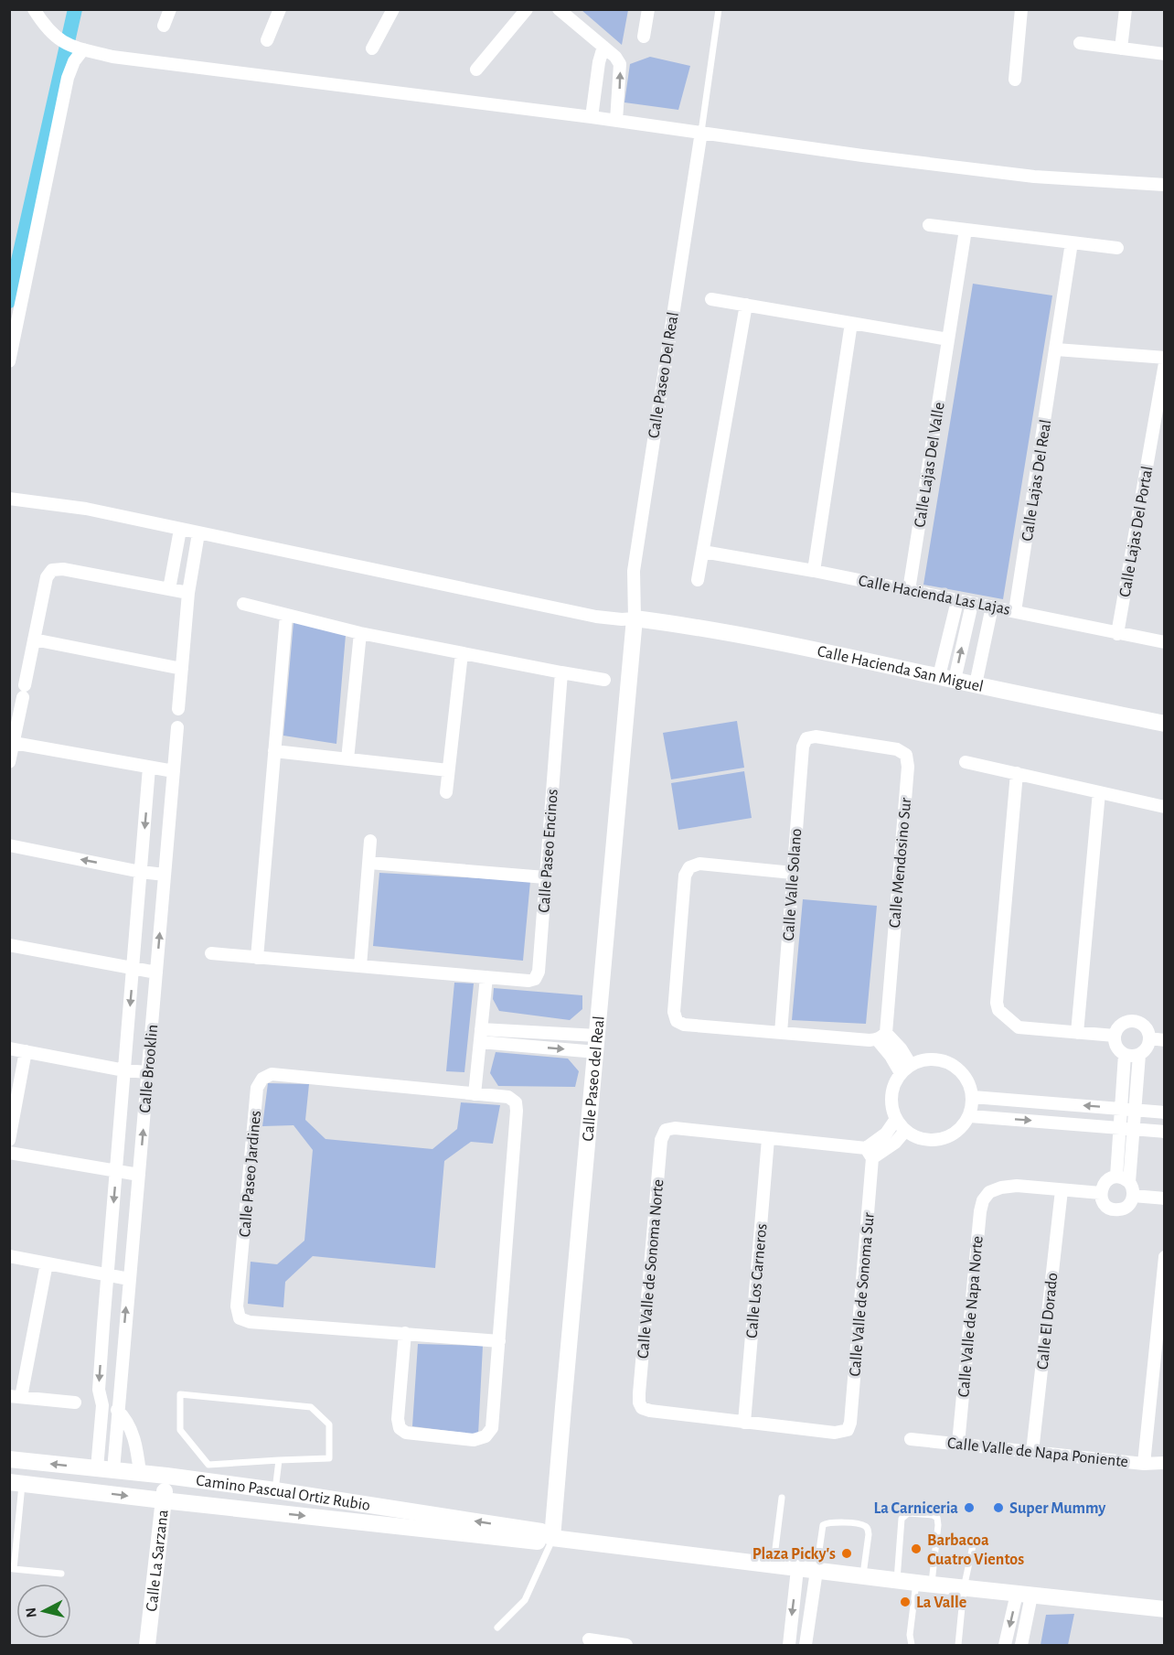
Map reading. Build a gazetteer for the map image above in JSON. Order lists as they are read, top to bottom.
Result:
{
  "streets": {
    "street": [
      "Calle Paseo Del Real",
      "Calle Lajas Del Valle",
      "Calle Lajas Del Real",
      "Calle Lajas Del Portal",
      "Calle Hacienda Las Lajas",
      "Calle Hacienda San Miguel",
      "Calle Paseo Encinos",
      "Calle Mendosino Sur",
      "Calle Valle Solano",
      "Calle Brooklin",
      "Calle Paseo del Real",
      "Calle Paseo Jardines",
      "Calle Valle de Sonoma Norte",
      "Calle Los Carneros",
      "Calle Valle de Sonoma Sur",
      "Calle Valle de Napa Norte",
      "Calle El Dorado",
      "Calle Valle de Napa Poniente",
      "Camino Pascual Ortiz Rubio",
      "Calle La Sarzana"
    ]
  },
  "crossings": [
    ["Calle Paseo Del Real", "Calle Hacienda San Miguel"],
    ["Calle Paseo Del Real", "Calle Paseo del Real"],
    ["Calle Lajas Del Valle", "Calle Hacienda Las Lajas"],
    ["Calle Lajas Del Real", "Calle Hacienda Las Lajas"],
    ["Calle Lajas Del Portal", "Calle Hacienda Las Lajas"],
    ["Calle Hacienda San Miguel", "Calle Paseo del Real"],
    ["Calle Mendosino Sur", "Calle Valle Solano"],
    ["Calle Brooklin", "Camino Pascual Ortiz Rubio"],
    ["Calle Paseo del Real", "Camino Pascual Ortiz Rubio"],
    ["Calle Valle de Sonoma Norte", "Calle Los Carneros"],
    ["Calle Valle de Sonoma Norte", "Calle Valle de Sonoma Sur"],
    ["Calle Los Carneros", "Calle Valle de Sonoma Sur"],
    ["Calle Valle de Napa Norte", "Calle El Dorado"],
    ["Calle Valle de Napa Norte", "Calle Valle de Napa Poniente"],
    ["Calle El Dorado", "Calle Valle de Napa Poniente"],
    ["Camino Pascual Ortiz Rubio", "Calle La Sarzana"]
  ],
  "places": [
    "La Carniceria",
    "Super Mummy",
    "Barbacoa Cuatro Vientos",
    "Plaza Picky's",
    "La Valle"
  ],
  "north": "left"
}
